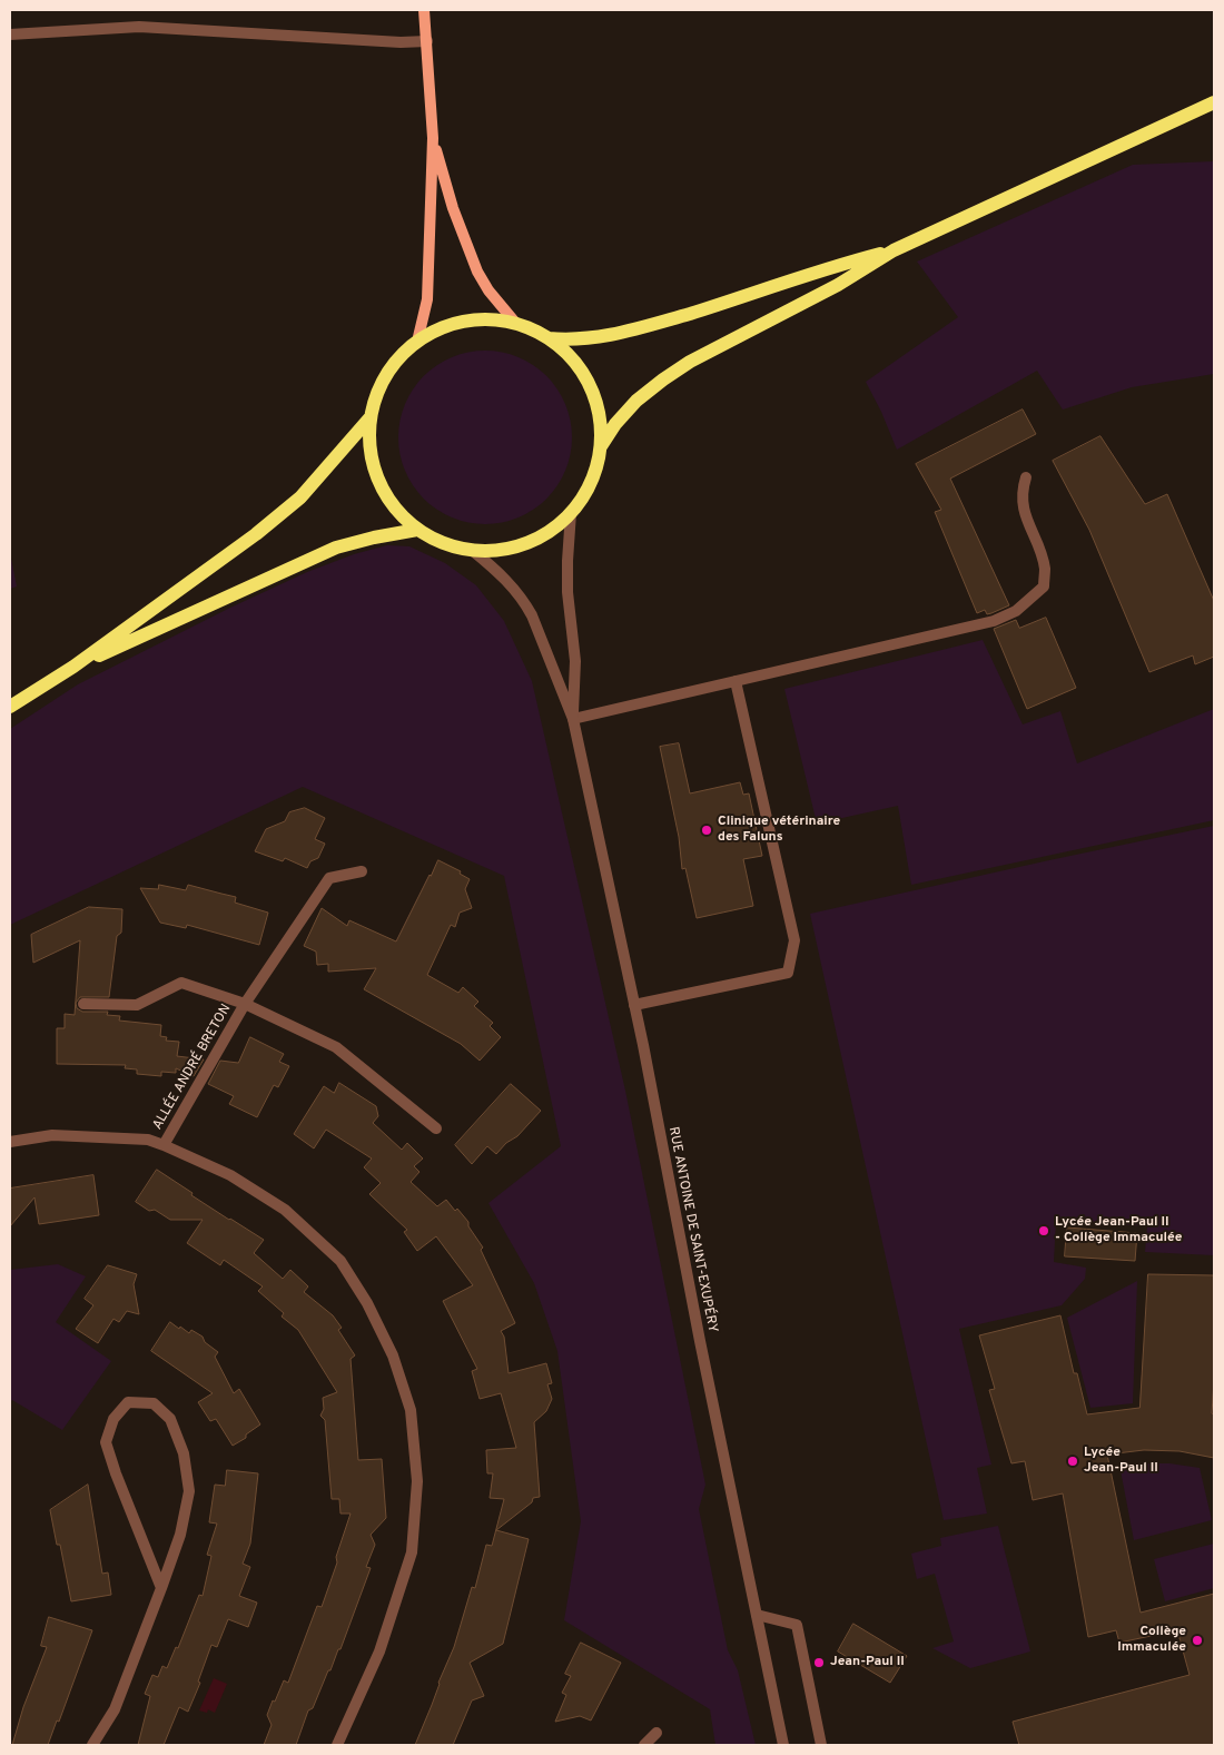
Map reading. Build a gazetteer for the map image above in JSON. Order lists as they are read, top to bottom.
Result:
{
  "streets": {
    "street": ["ALLÉE ANDRÉ BRETON", "RUE ANTOINE DE SAINT-EXUPÉRY"]
  },
  "places": [
    "Clinique vétérinaire des Faluns",
    "Lycée Jean-Paul II - Collège Immaculée",
    "Lycée Jean-Paul II",
    "Collège Immaculée",
    "Jean-Paul II"
  ]
}
